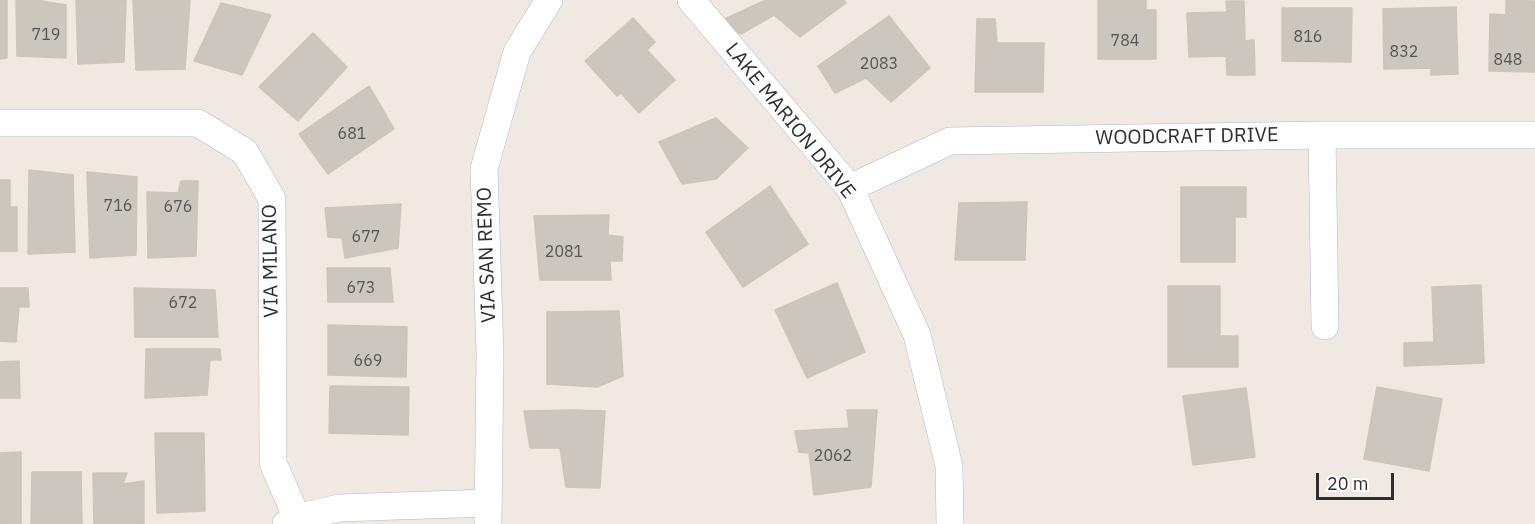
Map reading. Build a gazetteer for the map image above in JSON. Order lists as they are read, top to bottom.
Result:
{
  "streets": {
    "street": [
      "LAKE MARION DRIVE",
      "WOODCRAFT DRIVE",
      "VIA SAN REMO",
      "VIA MILANO"
    ]
  },
  "crossings": [
    ["LAKE MARION DRIVE", "WOODCRAFT DRIVE"],
    ["VIA SAN REMO", "VIA MILANO"]
  ],
  "house_numbers": [
    "719",
    "816",
    "784",
    "832",
    "848",
    "2083",
    "681",
    "716",
    "676",
    "677",
    "2081",
    "673",
    "672",
    "669",
    "2062"
  ],
  "scale_bar": "20 m"
}
